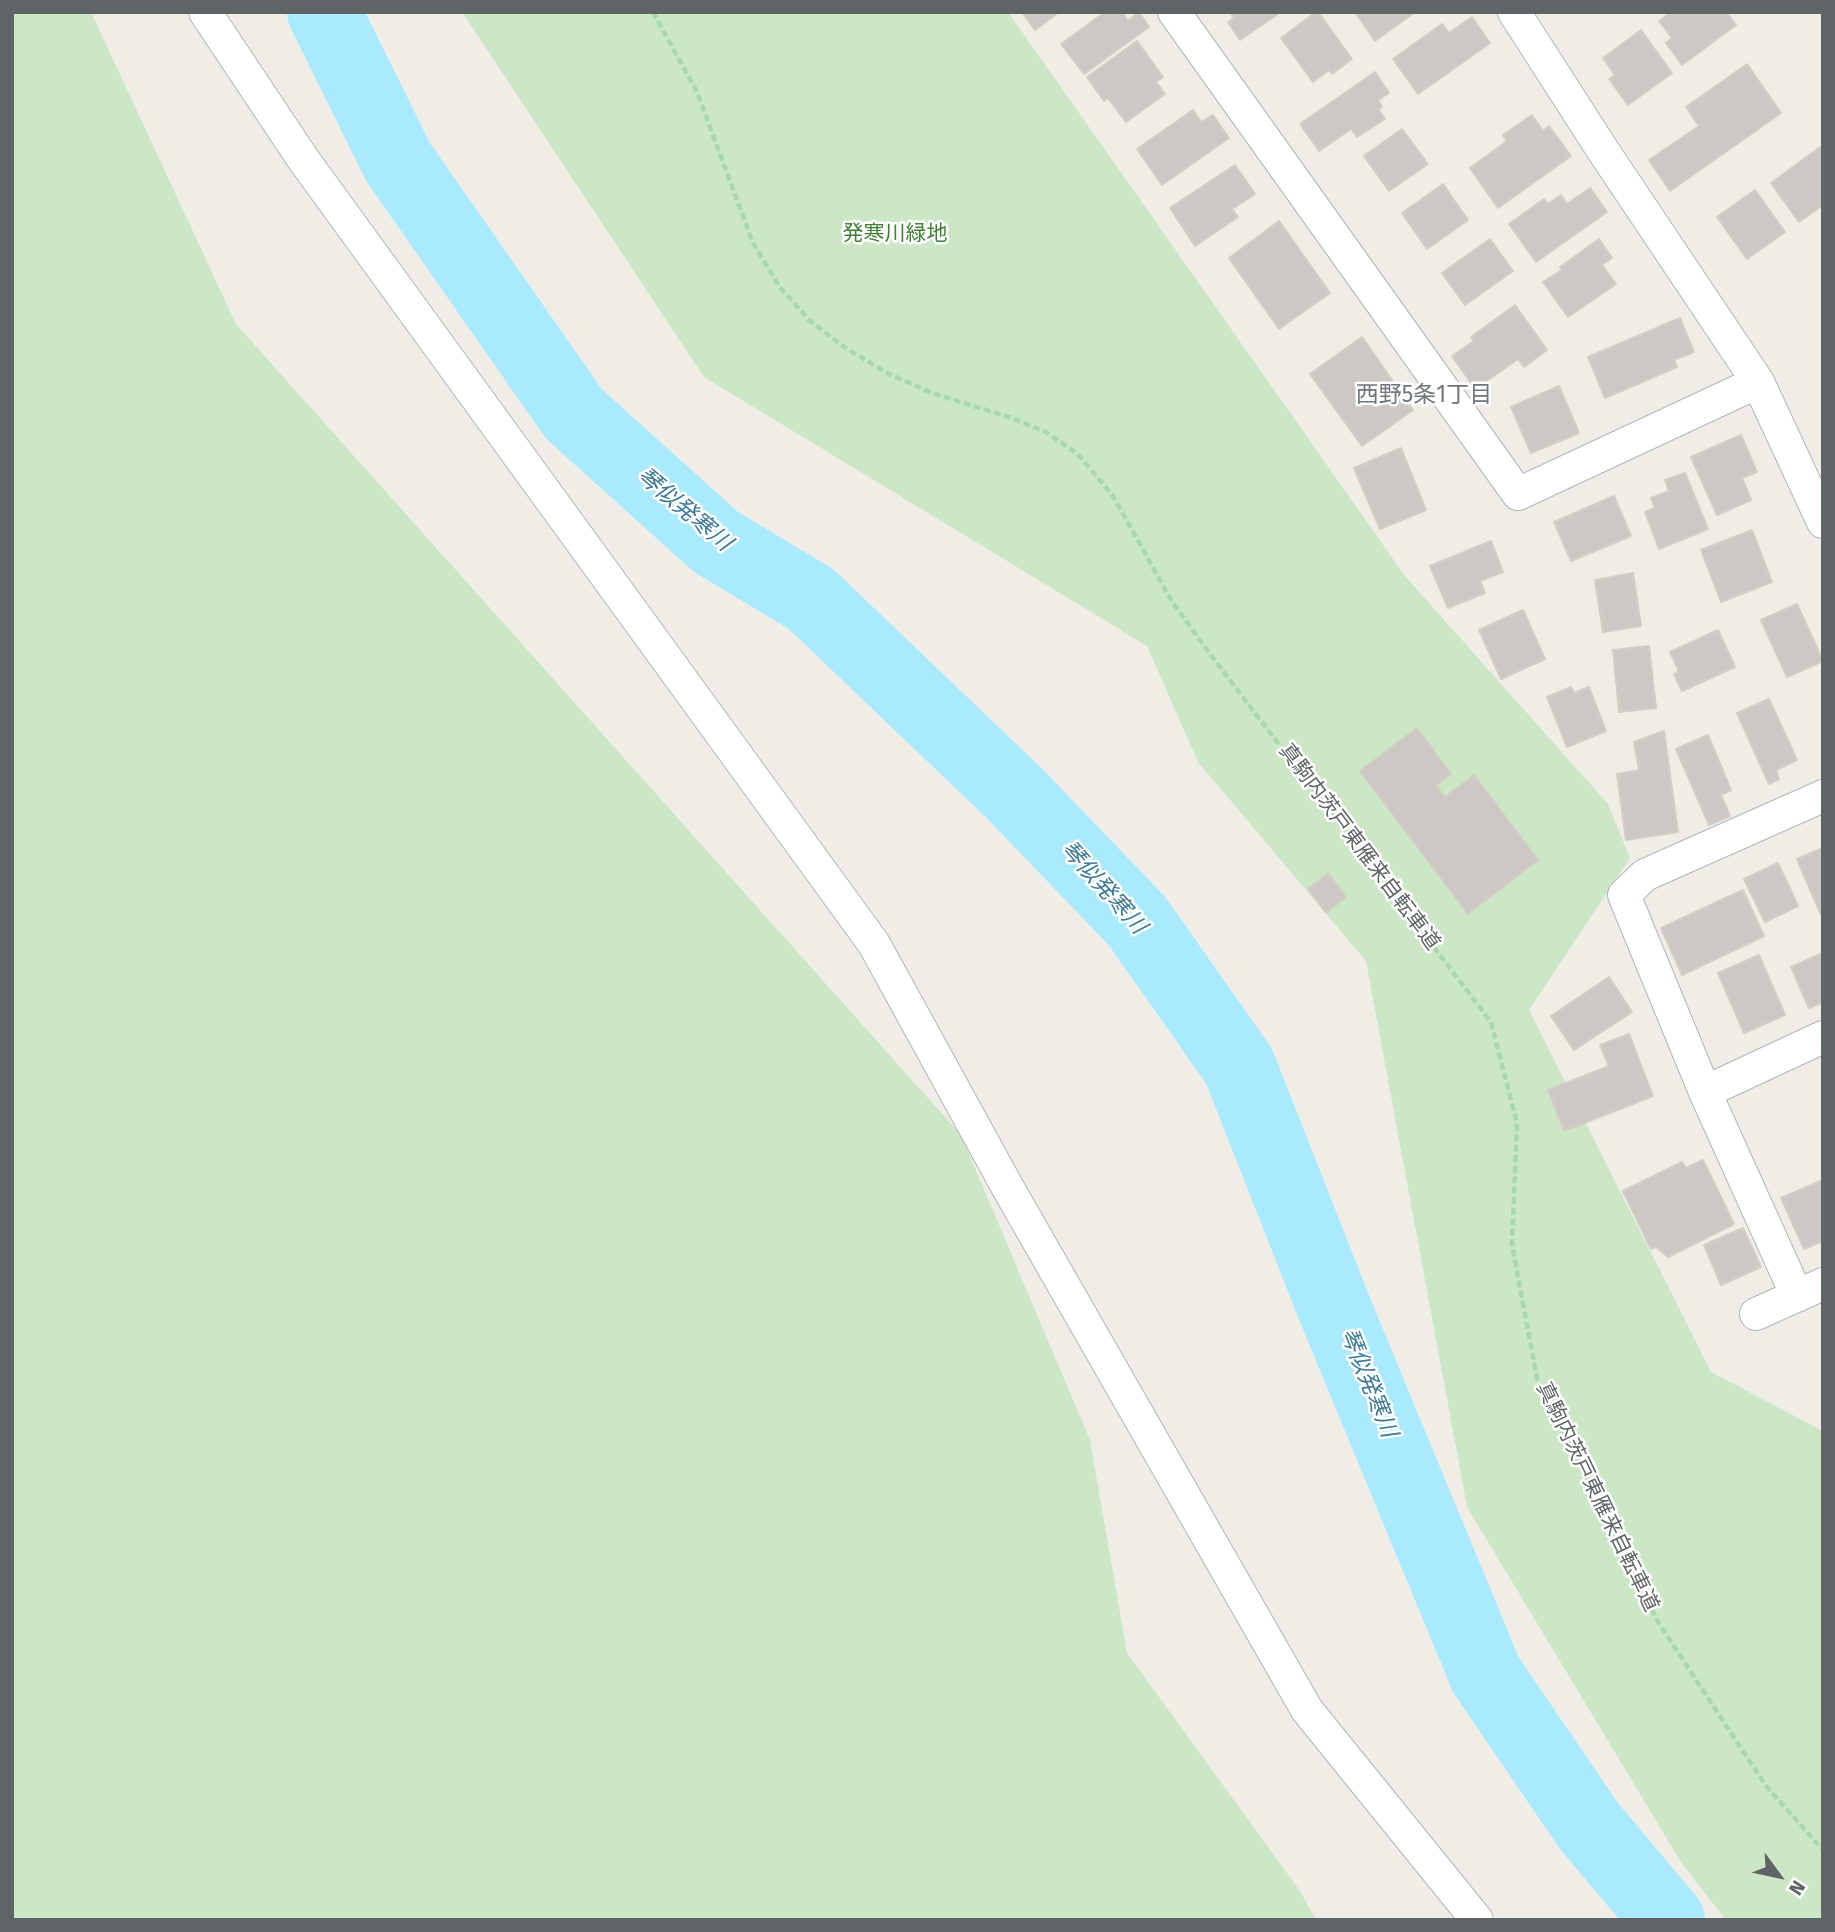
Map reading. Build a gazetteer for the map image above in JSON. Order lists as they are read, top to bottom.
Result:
{
  "streets": {
    "path": ["真駒内茨戸東雁来自転車道"]
  },
  "districts": ["西野5条1丁目"],
  "water": ["琴似発寒川"],
  "parks": ["発寒川緑地"],
  "north": "bottom right"
}
